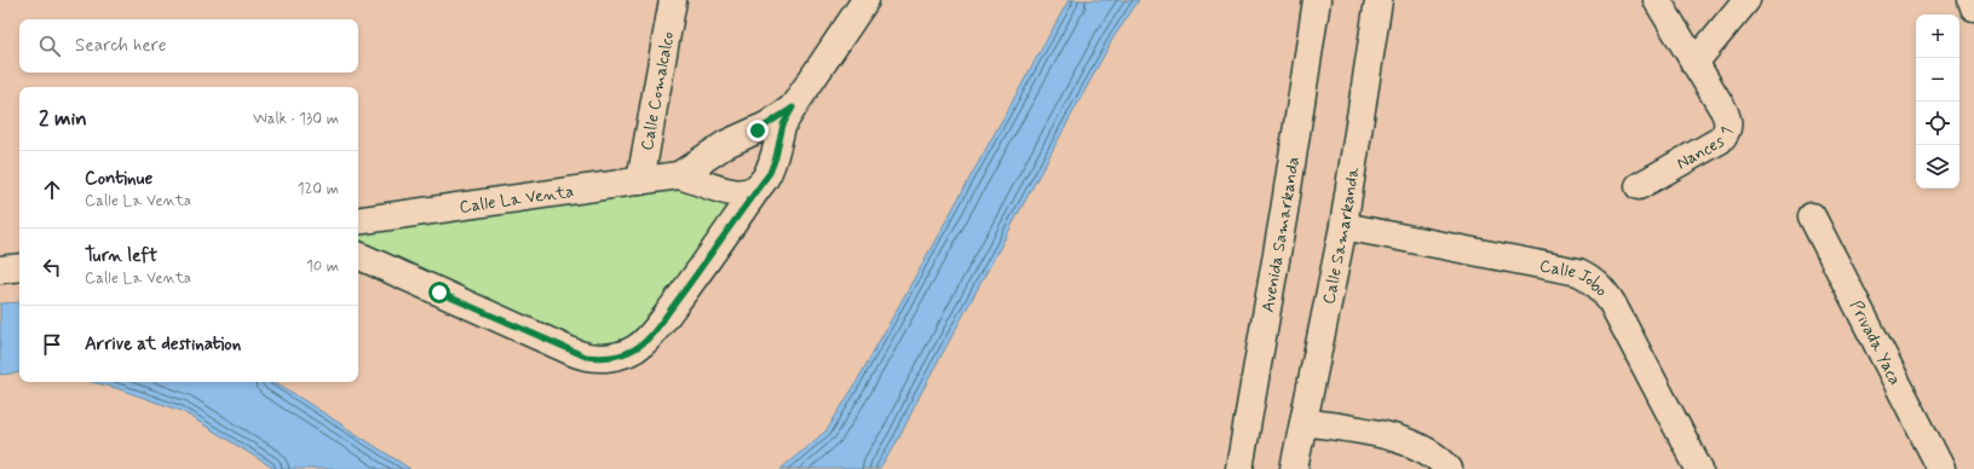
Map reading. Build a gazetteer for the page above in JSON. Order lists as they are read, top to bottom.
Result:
{
  "streets": {
    "street": [
      "Calle Comalcalco",
      "Nances 1",
      "Calle La Venta",
      "Avenida Samarkanda",
      "Calle Samarkanda",
      "Calle Jobo",
      "Privada Yaca"
    ]
  },
  "crossings": [
    ["Calle Comalcalco", "Calle La Venta"],
    ["Calle Samarkanda", "Calle Jobo"]
  ],
  "page": {
    "map_buttons": ["+", "−"],
    "search": "Search here",
    "heading": ["2 min", "Walk · 130 m"],
    "list": [
      ["Continue", "Calle La Venta", "120 m"],
      ["Turn left", "Calle La Venta", "10 m"],
      "Arrive at destination"
    ]
  }
}
